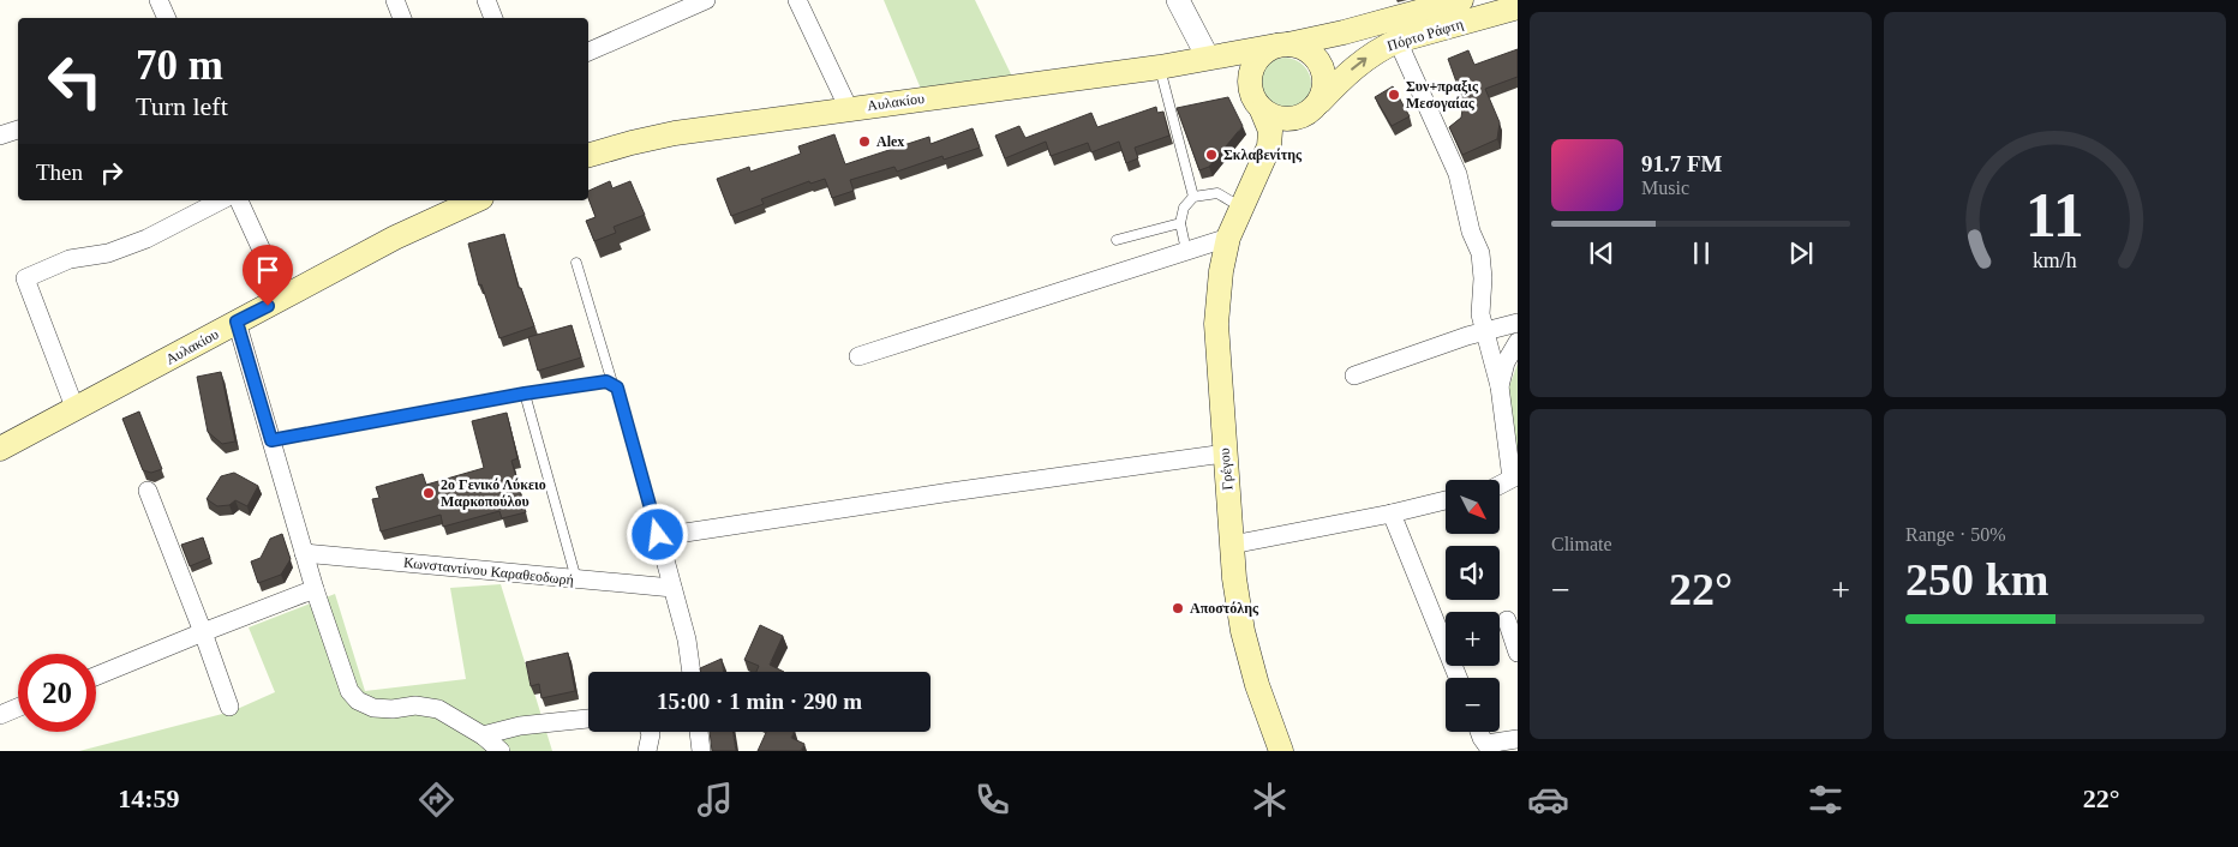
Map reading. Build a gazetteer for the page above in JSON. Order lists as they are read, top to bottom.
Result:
{
  "streets": {
    "main road": ["Πόρτο Ράφτη", "Αυλακίου", "Γρέγου"],
    "street": ["Κωνσταντίνου Καραθεοδωρή"]
  },
  "crossings": [
    ["Πόρτο Ράφτη", "Αυλακίου"],
    ["Πόρτο Ράφτη", "Γρέγου"],
    ["Αυλακίου", "Γρέγου"]
  ],
  "places": [
    "Συν+πραξις Μεσογαίας",
    "Alex",
    "Σκλαβενίτης",
    "2ο Γενικό Λύκειο Μαρκοπούλου",
    "Αποστόλης"
  ],
  "north": "bottom right",
  "page": {
    "turn": ["70 m", "Turn left"],
    "song": ["91.7 FM", "Music"],
    "then": "Then",
    "tile": [
      "Climate",
      ["Range · 50%", "250 km"]
    ],
    "map_buttons": ["+", "−"],
    "heat": ["−", "22°", "+"],
    "limit": "20",
    "trip": "15:00 · 1 min · 290 m",
    "tabs": ["14:59", "22°"],
    "gauge": ["11", "km/h"]
  }
}
